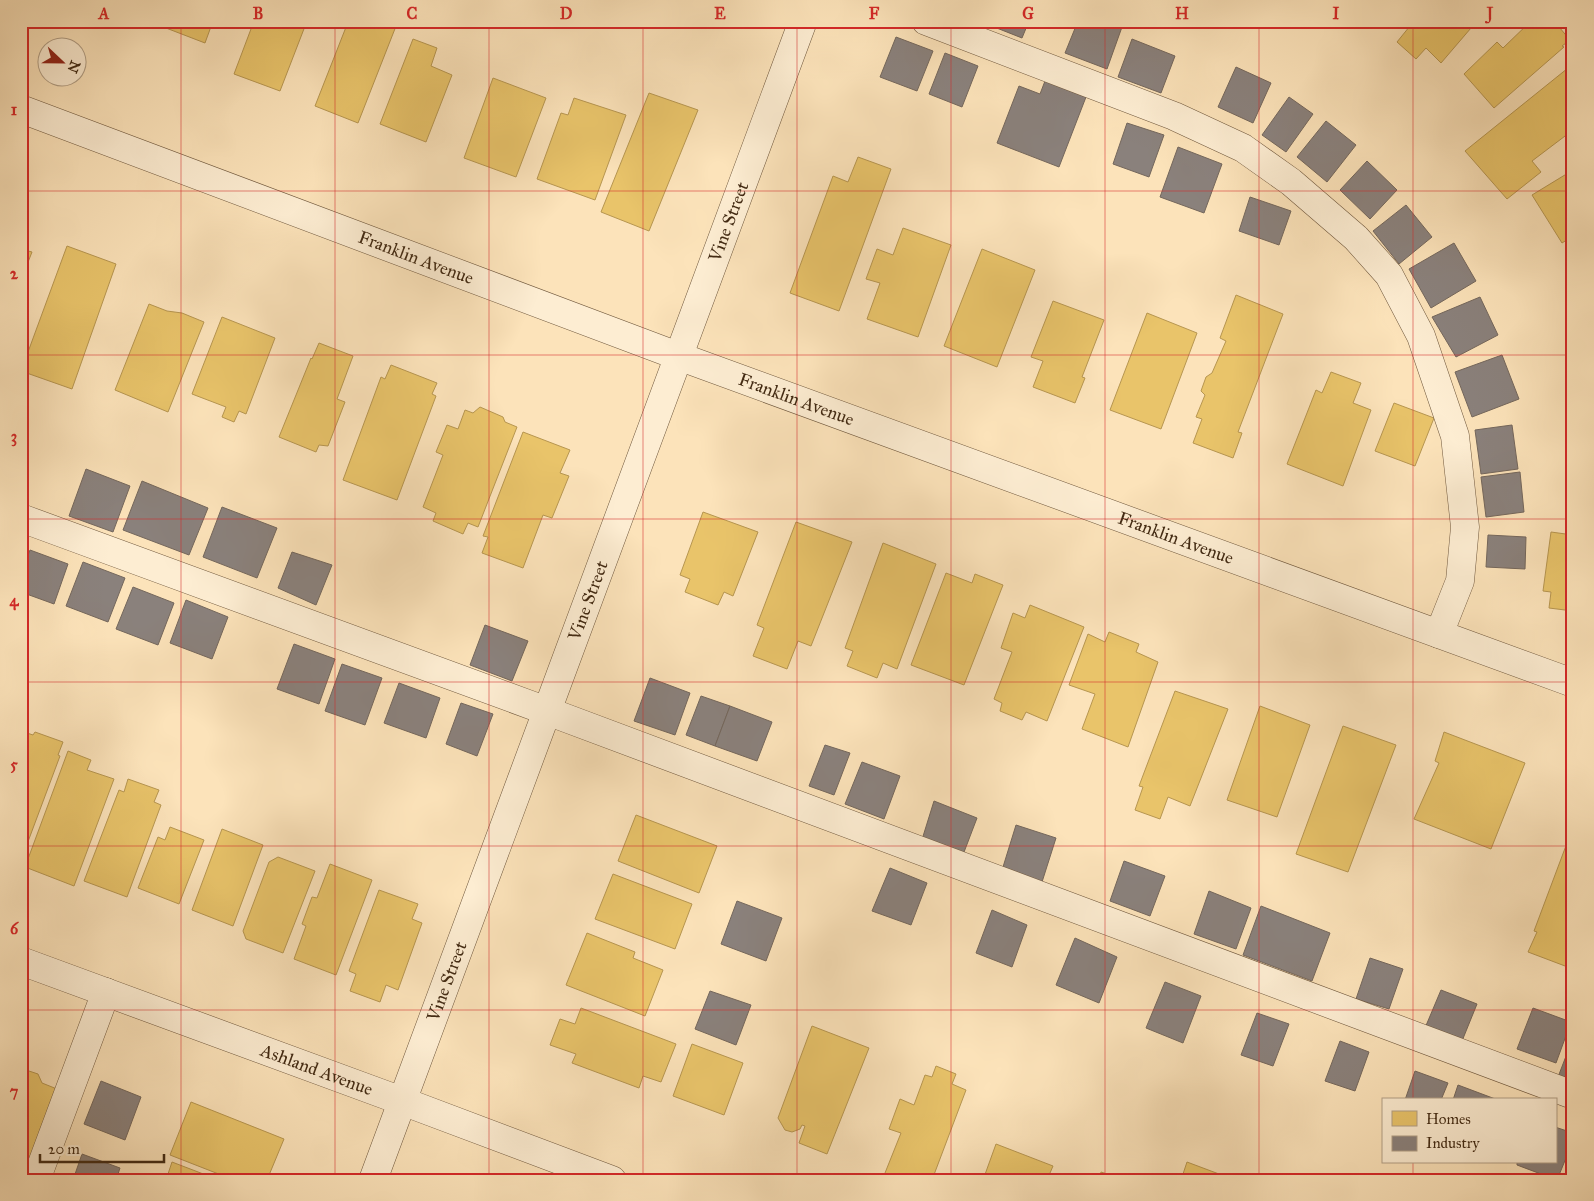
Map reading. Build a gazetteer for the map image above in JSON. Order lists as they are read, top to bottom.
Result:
{
  "streets": {
    "street": ["Vine Street", "Franklin Avenue", "Ashland Avenue"]
  },
  "crossings": [
    ["Vine Street", "Franklin Avenue"],
    ["Vine Street", "Ashland Avenue"]
  ],
  "legend": ["Homes", "Industry"],
  "scale_bar": "20 m",
  "north": "right",
  "grid": {
    "columns": [
      "A",
      "B",
      "C",
      "D",
      "E",
      "F",
      "G",
      "H",
      "I",
      "J"
    ],
    "rows": [
      "1",
      "2",
      "3",
      "4",
      "5",
      "6",
      "7"
    ]
  }
}
